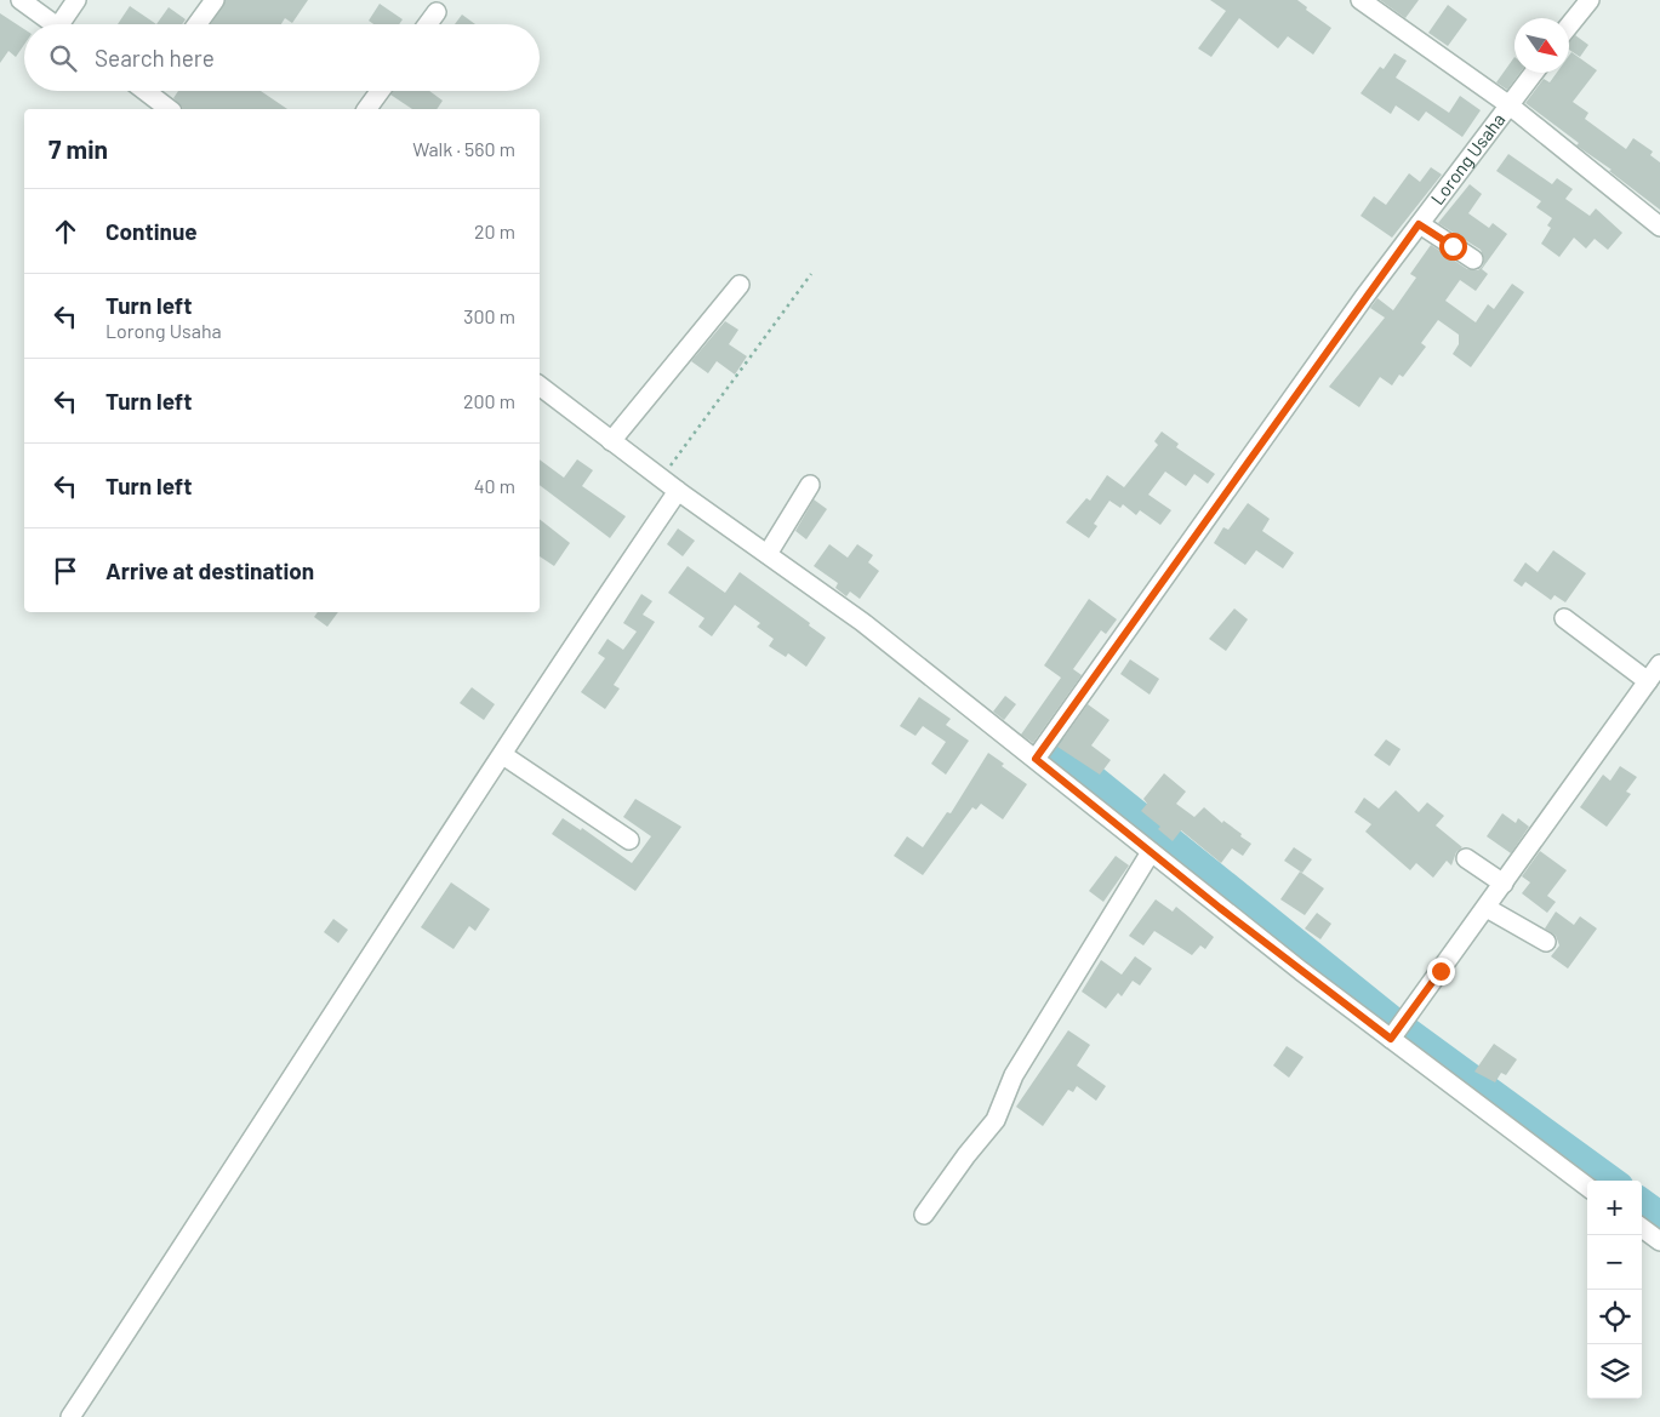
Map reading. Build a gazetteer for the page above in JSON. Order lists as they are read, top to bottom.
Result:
{
  "streets": {
    "street": ["Lorong Usaha"]
  },
  "north": "bottom right",
  "page": {
    "search": "Search here",
    "heading": ["7 min", "Walk · 560 m"],
    "list": [
      ["Continue", "20 m"],
      ["Turn left", "Lorong Usaha", "300 m"],
      ["Turn left", "200 m"],
      ["Turn left", "40 m"],
      "Arrive at destination"
    ],
    "map_buttons": ["+", "−"]
  }
}
